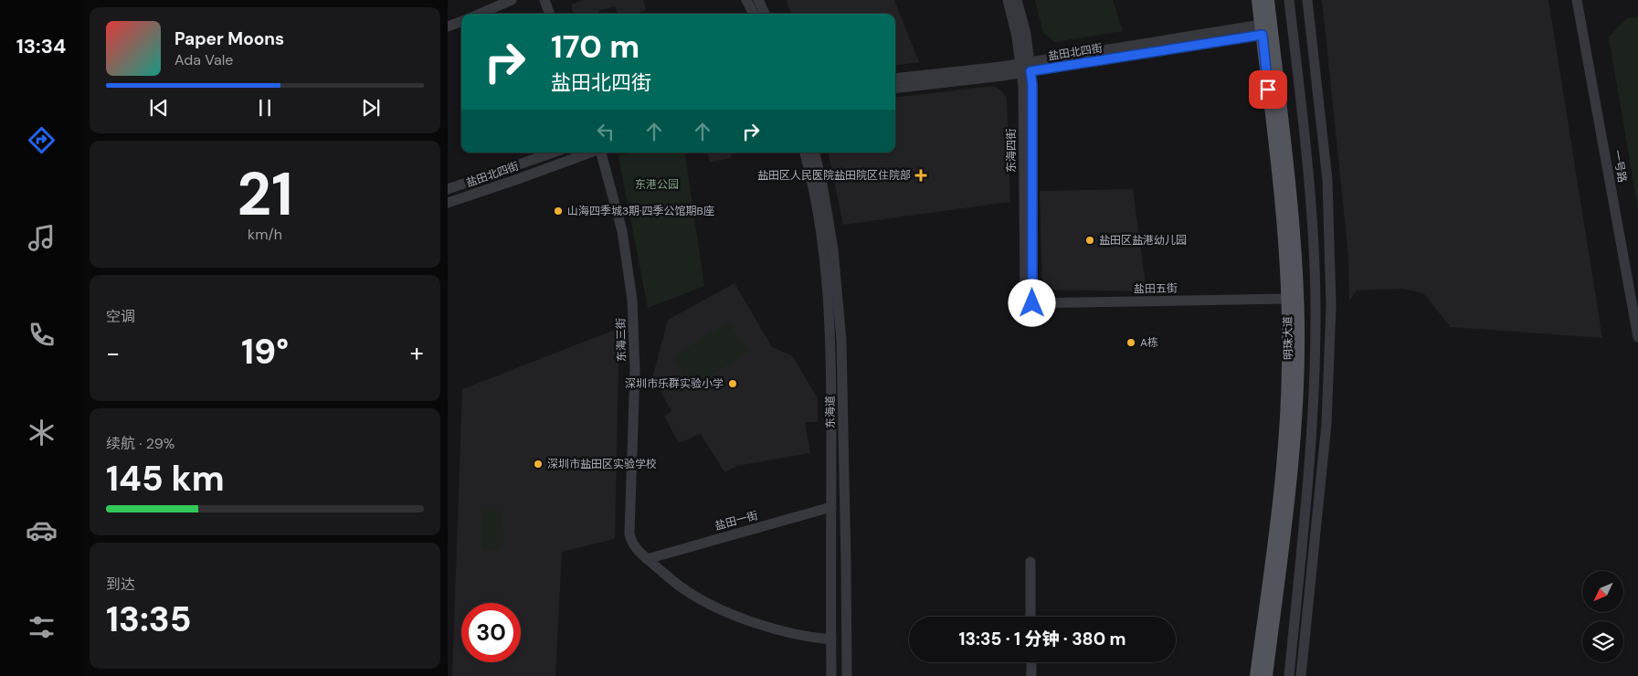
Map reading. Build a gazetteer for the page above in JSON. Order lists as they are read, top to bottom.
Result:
{
  "streets": {
    "main road": ["明珠大道"],
    "street": [
      "盐田北四街",
      "东海四街",
      "一号路",
      "盐田五街",
      "东海三街",
      "东海道",
      "盐田一街"
    ]
  },
  "crossings": [
    ["盐田北四街", "东海四街"],
    ["盐田北四街", "明珠大道"],
    ["东海四街", "盐田五街"],
    ["盐田五街", "明珠大道"],
    ["东海三街", "盐田一街"],
    ["东海道", "盐田一街"]
  ],
  "parks": ["东港公园"],
  "places": {
    "health": ["盐田区人民医院盐田院区住院部"],
    "other": [
      "山海四季城3期·四季公馆期B座",
      "盐田区盐港幼儿园",
      "A栋",
      "深圳市乐群实验小学",
      "深圳市盐田区实验学校"
    ]
  },
  "north": "bottom left",
  "page": {
    "tabs": "13:34",
    "turn": ["170 m", "盐田北四街"],
    "song": ["Paper Moons", "Ada Vale"],
    "tile": [
      ["21", "km/h"],
      "空调",
      ["续航 · 29%", "145 km"],
      ["到达", "13:35"]
    ],
    "heat": ["−", "19°", "+"],
    "limit": "30",
    "trip": "13:35 · 1 分钟 · 380 m"
  }
}
